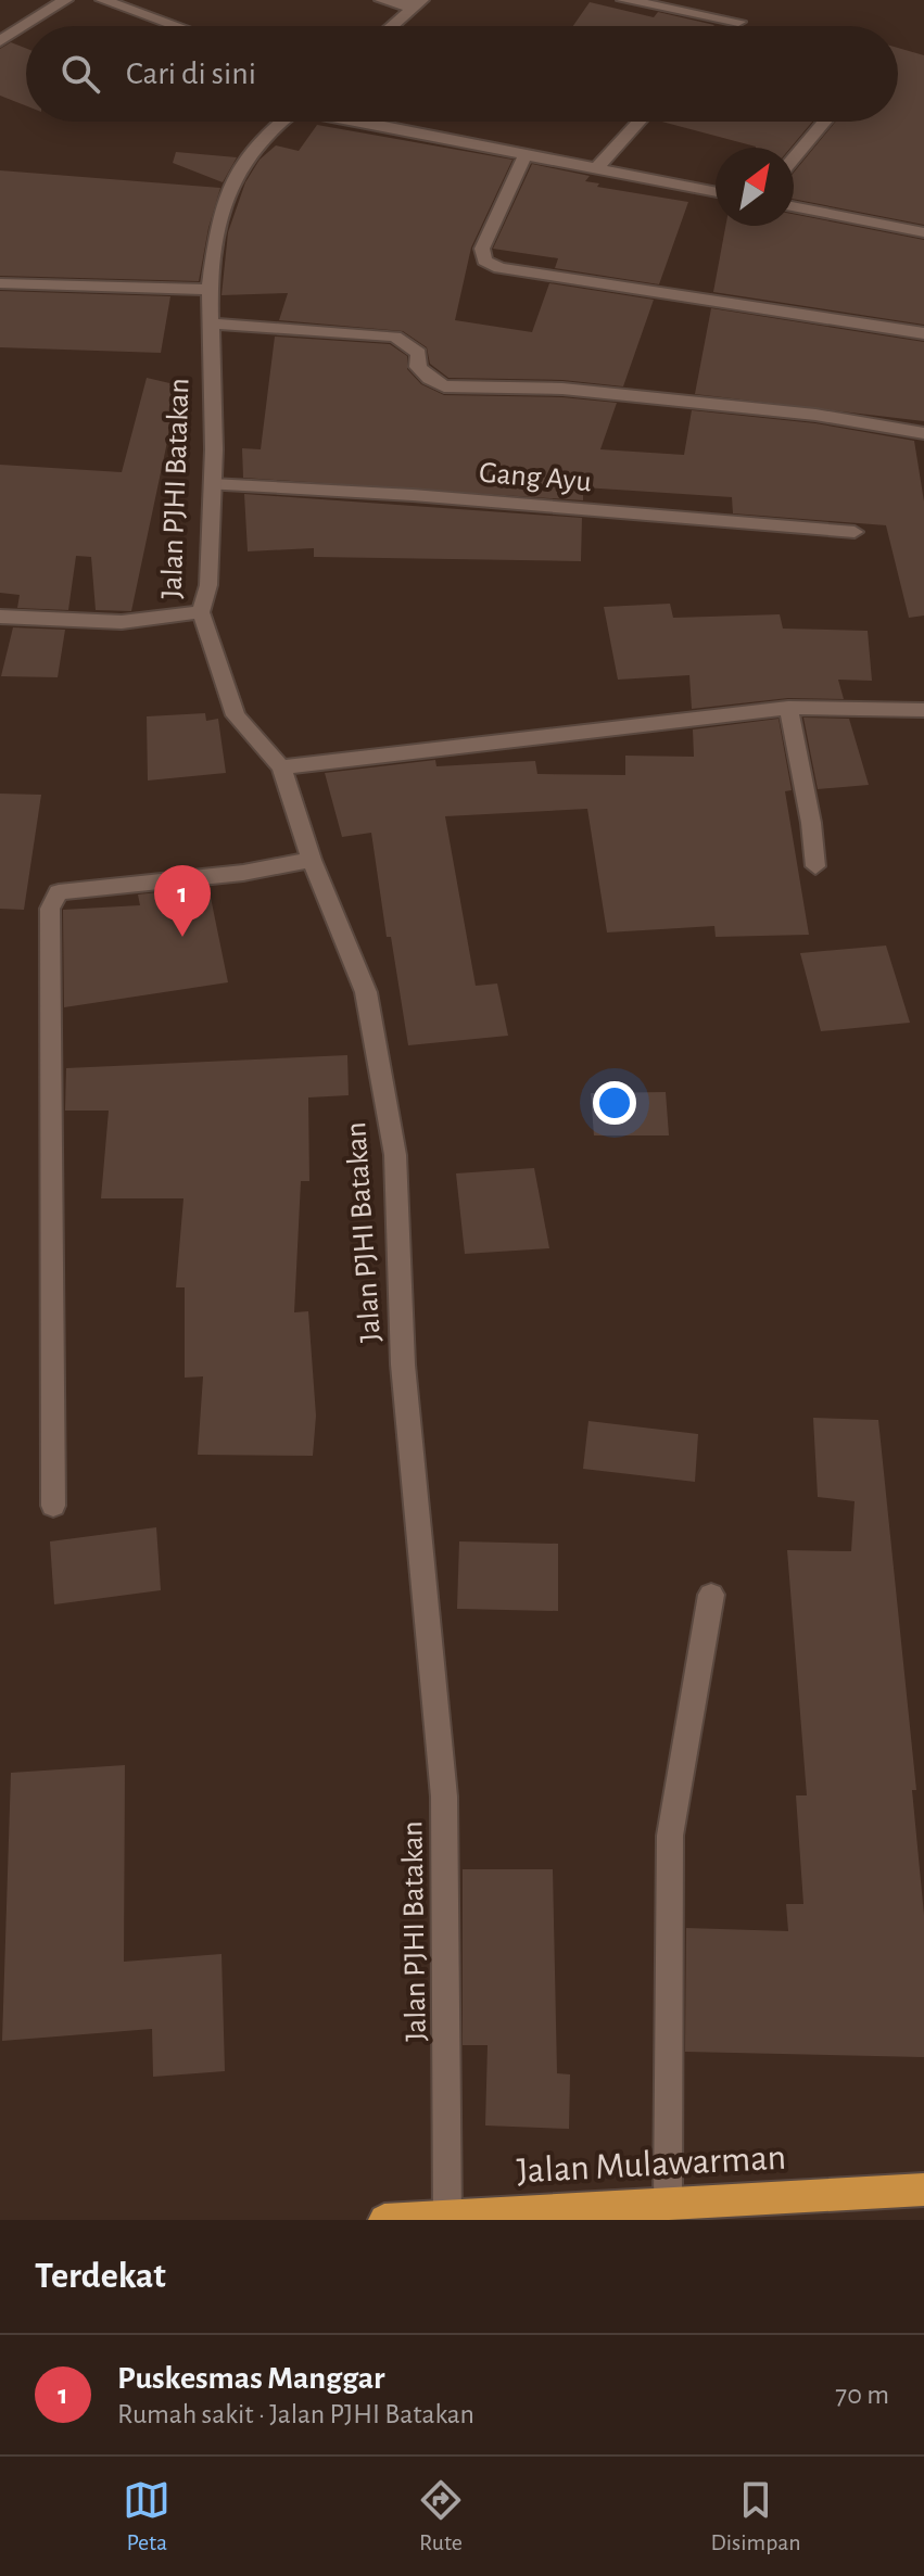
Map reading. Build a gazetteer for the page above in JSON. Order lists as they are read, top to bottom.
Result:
{
  "streets": {
    "highway": ["Jalan Mulawarman"],
    "street": ["Gang Ayu", "Jalan PJHI Batakan"]
  },
  "crossings": [
    ["Gang Ayu", "Jalan PJHI Batakan"],
    ["Jalan PJHI Batakan", "Jalan Mulawarman"]
  ],
  "north": "top right",
  "page": {
    "search": "Cari di sini",
    "pins": "1",
    "heading": "Terdekat",
    "list": [
      {
        "mark": "1",
        "name": "Puskesmas Manggar",
        "note": "Rumah sakit · Jalan PJHI Batakan",
        "value": "70 m"
      }
    ],
    "nav": ["Peta", "Rute", "Disimpan"]
  }
}
